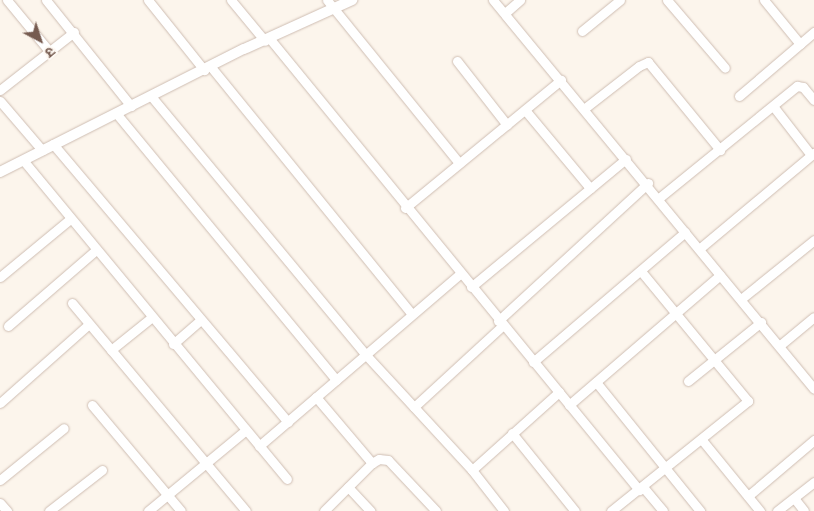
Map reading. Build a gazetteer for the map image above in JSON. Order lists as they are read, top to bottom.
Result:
{
  "north": "bottom right"
}
